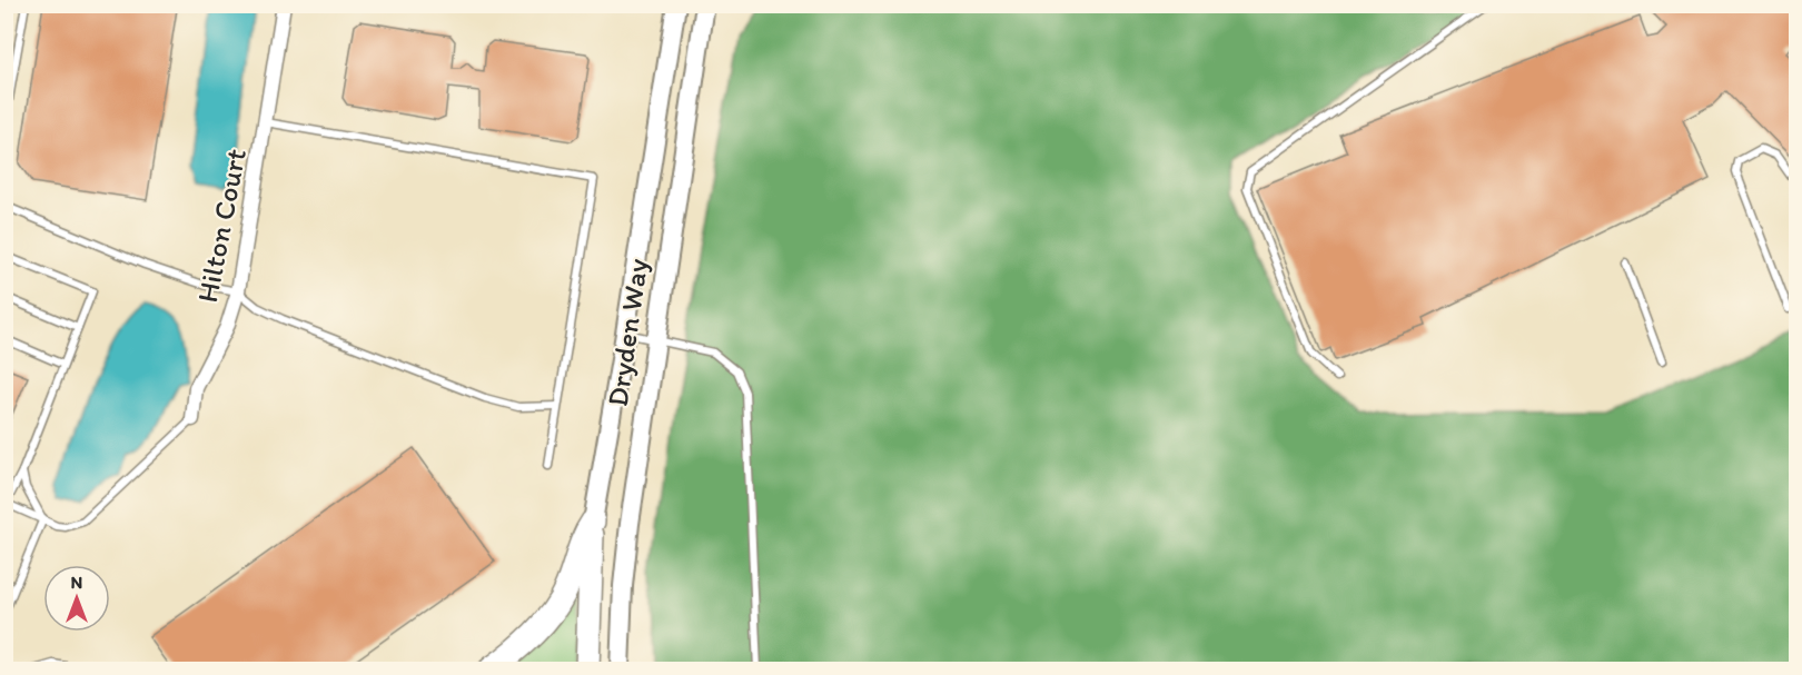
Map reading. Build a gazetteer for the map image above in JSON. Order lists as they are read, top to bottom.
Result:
{
  "streets": {
    "street": ["Hilton Court", "Dryden Way"]
  },
  "north": "top"
}
